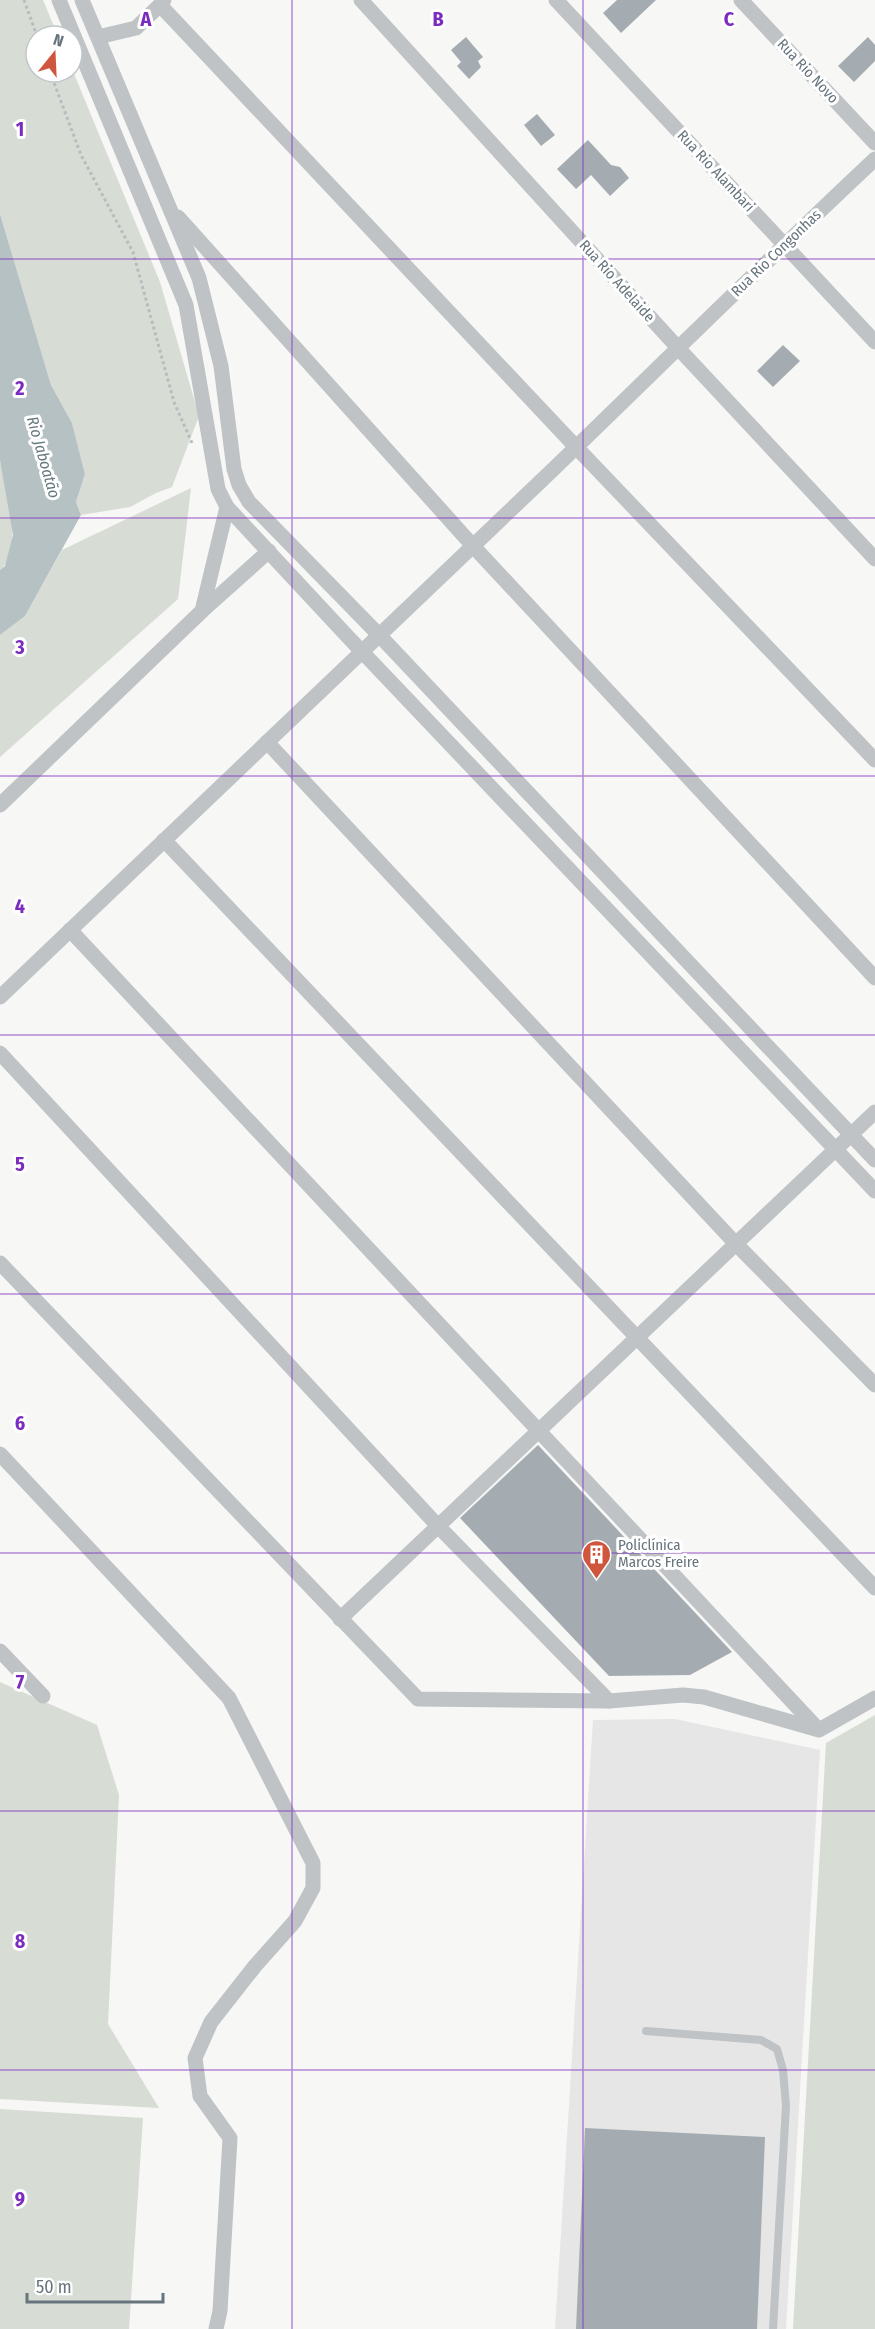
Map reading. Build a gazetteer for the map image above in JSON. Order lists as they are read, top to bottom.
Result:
{
  "streets": {
    "street": [
      "Rua Rio Novo",
      "Rua Rio Alambari",
      "Rua Rio Congonhas",
      "Rua Rio Adelaide"
    ]
  },
  "crossings": [
    ["Rua Rio Alambari", "Rua Rio Congonhas"],
    ["Rua Rio Congonhas", "Rua Rio Adelaide"]
  ],
  "water": ["Rio Jaboatão"],
  "places": {
    "building": ["Policlínica Marcos Freire"]
  },
  "scale_bar": "50 m",
  "north": "top",
  "grid": {
    "columns": ["A", "B", "C"],
    "rows": [
      "1",
      "2",
      "3",
      "4",
      "5",
      "6",
      "7",
      "8",
      "9"
    ]
  }
}
